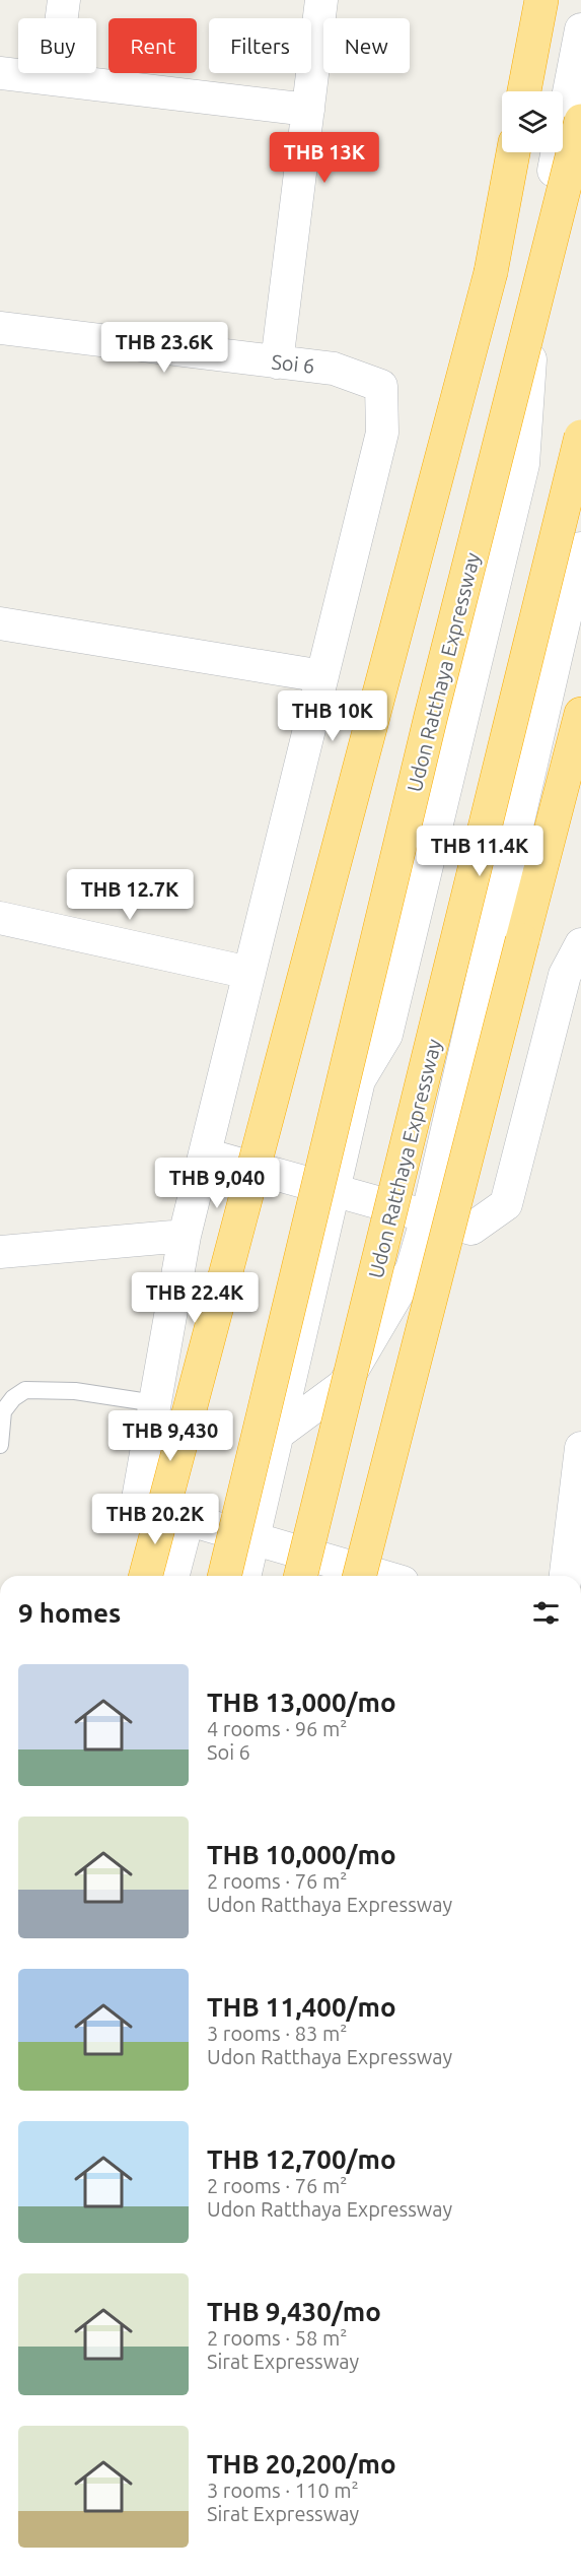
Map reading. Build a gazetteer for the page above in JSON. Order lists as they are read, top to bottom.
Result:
{
  "streets": {
    "highway": ["Udon Ratthaya Expressway"],
    "street": ["Soi 6"]
  },
  "page": {
    "chip": [
      "Buy",
      "Rent",
      "Filters",
      "New"
    ],
    "price": [
      "THB 13K",
      "THB 23.6K",
      "THB 10K",
      "THB 11.4K",
      "THB 12.7K",
      "THB 9,040",
      "THB 22.4K",
      "THB 9,430",
      "THB 20.2K"
    ],
    "heading": "9 homes",
    "list": [
      {
        "name": "THB 13,000/mo",
        "note": "4 rooms · 96 m² · Soi 6"
      },
      {
        "name": "THB 10,000/mo",
        "note": "2 rooms · 76 m² · Udon Ratthaya Expressway"
      },
      {
        "name": "THB 11,400/mo",
        "note": "3 rooms · 83 m² · Udon Ratthaya Expressway"
      },
      {
        "name": "THB 12,700/mo",
        "note": "2 rooms · 76 m² · Udon Ratthaya Expressway"
      },
      {
        "name": "THB 9,430/mo",
        "note": "2 rooms · 58 m² · Sirat Expressway"
      },
      {
        "name": "THB 20,200/mo",
        "note": "3 rooms · 110 m² · Sirat Expressway"
      }
    ]
  }
}
